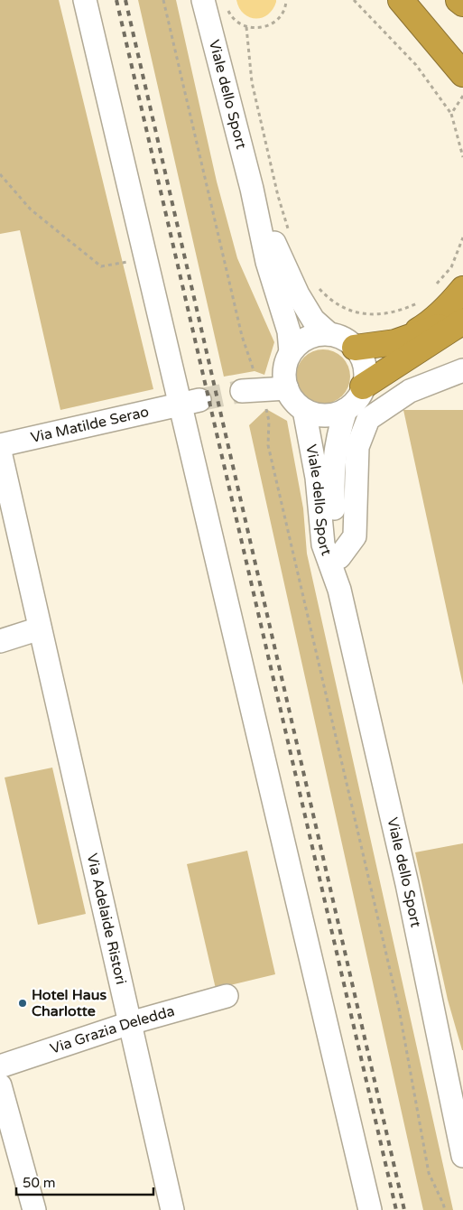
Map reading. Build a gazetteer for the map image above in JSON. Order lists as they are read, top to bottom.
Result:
{
  "streets": {
    "street": [
      "Viale dello Sport",
      "Via Matilde Serao",
      "Via Adelaide Ristori",
      "Via Grazia Deledda"
    ]
  },
  "crossings": [
    ["Via Adelaide Ristori", "Via Grazia Deledda"]
  ],
  "places": ["Hotel Haus Charlotte"],
  "scale_bar": "50 m"
}
